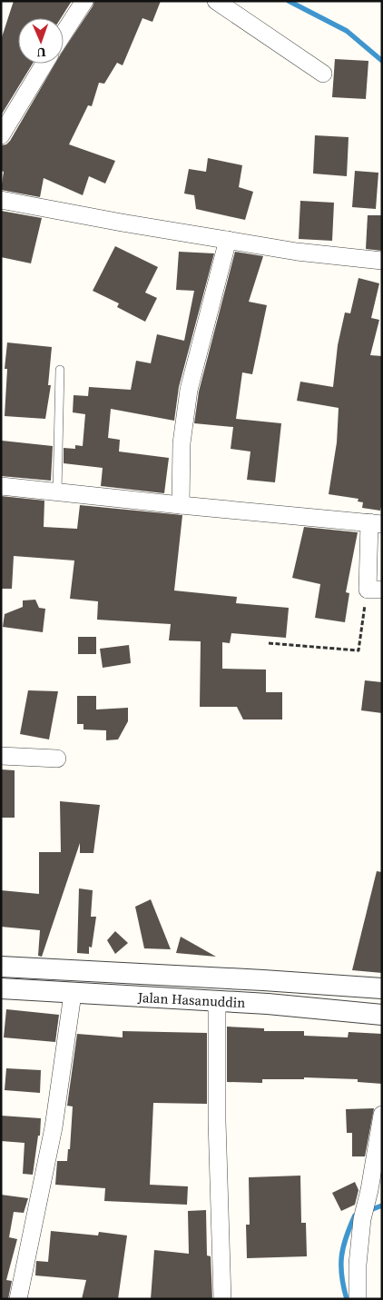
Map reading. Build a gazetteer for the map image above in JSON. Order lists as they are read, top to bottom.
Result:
{
  "streets": {
    "street": ["Jalan Hasanuddin"]
  },
  "north": "bottom"
}
